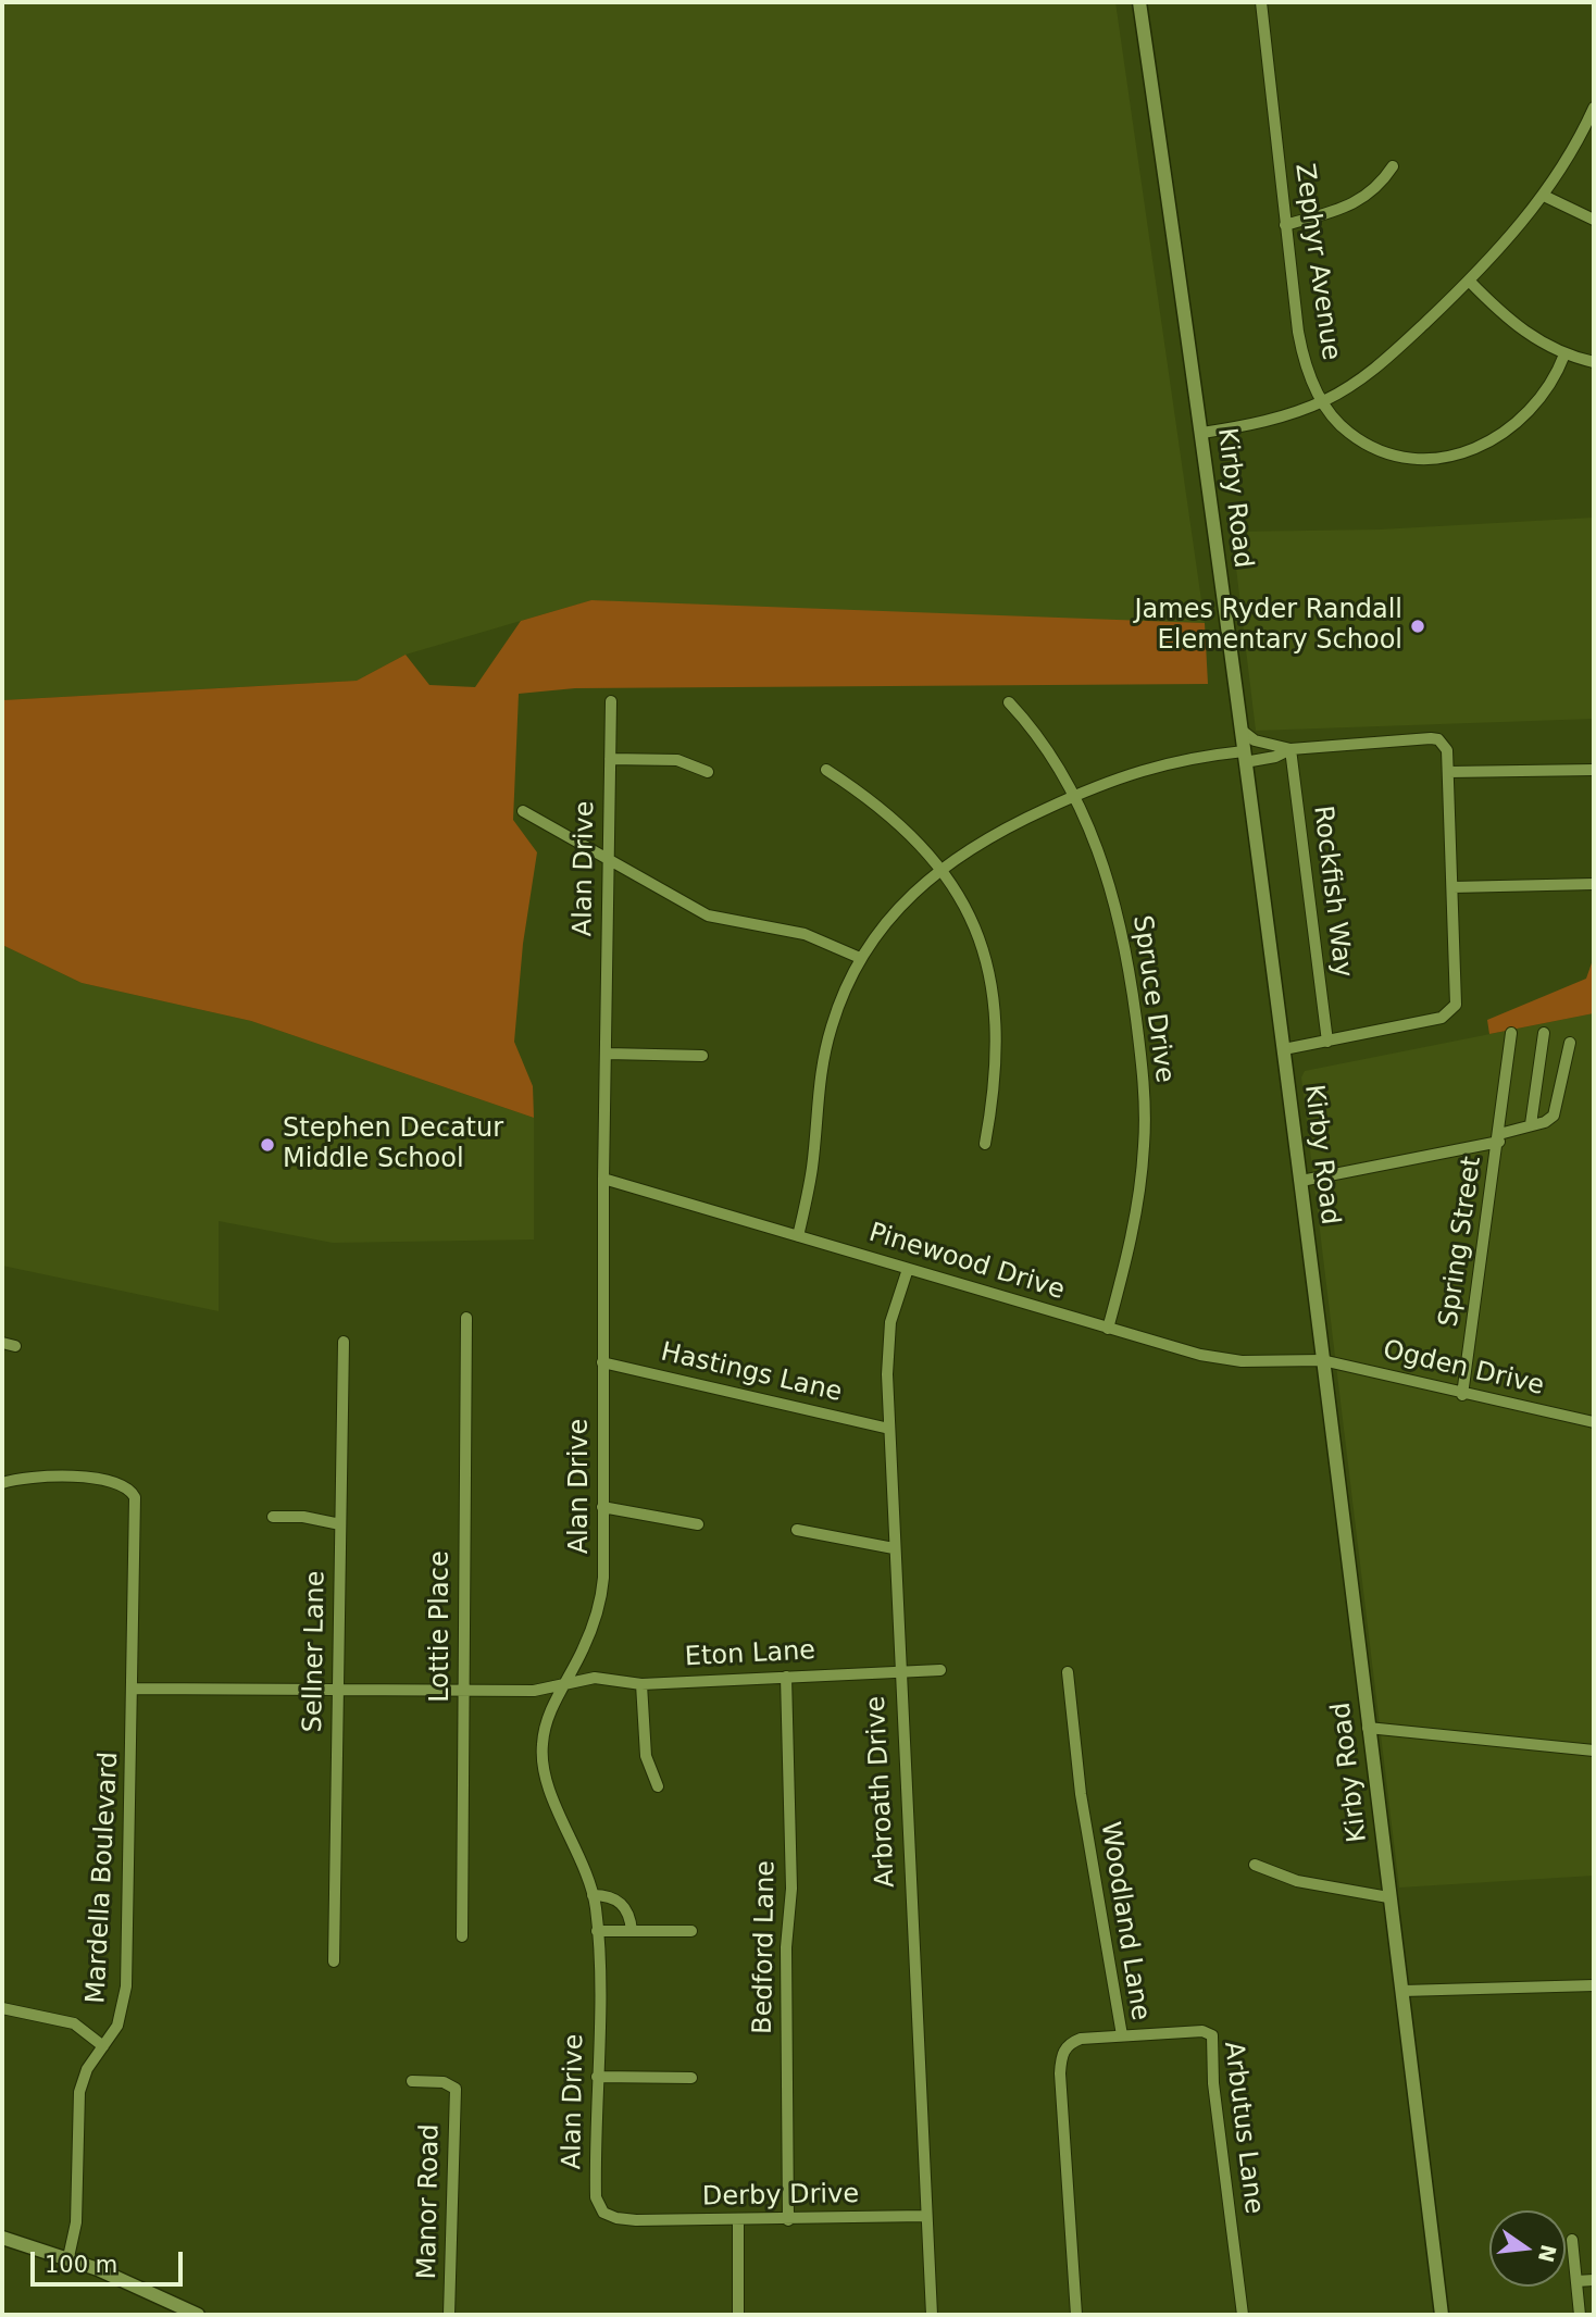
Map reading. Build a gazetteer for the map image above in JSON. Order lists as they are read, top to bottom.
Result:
{
  "streets": {
    "main road": ["Kirby Road"],
    "street": [
      "Zephyr Avenue",
      "Alan Drive",
      "Rockfish Way",
      "Spruce Drive",
      "Spring Street",
      "Pinewood Drive",
      "Ogden Drive",
      "Hastings Lane",
      "Lottie Place",
      "Sellner Lane",
      "Eton Lane",
      "Arbroath Drive",
      "Mardella Boulevard",
      "Woodland Lane",
      "Bedford Lane",
      "Arbutus Lane",
      "Derby Drive",
      "Manor Road"
    ]
  },
  "crossings": [
    ["Kirby Road", "Pinewood Drive"],
    ["Kirby Road", "Ogden Drive"],
    ["Alan Drive", "Pinewood Drive"],
    ["Alan Drive", "Hastings Lane"],
    ["Alan Drive", "Eton Lane"],
    ["Alan Drive", "Derby Drive"],
    ["Spruce Drive", "Pinewood Drive"],
    ["Spring Street", "Ogden Drive"],
    ["Pinewood Drive", "Ogden Drive"],
    ["Pinewood Drive", "Arbroath Drive"],
    ["Hastings Lane", "Arbroath Drive"],
    ["Lottie Place", "Eton Lane"],
    ["Sellner Lane", "Eton Lane"],
    ["Eton Lane", "Arbroath Drive"],
    ["Eton Lane", "Mardella Boulevard"],
    ["Eton Lane", "Bedford Lane"],
    ["Arbroath Drive", "Derby Drive"],
    ["Woodland Lane", "Arbutus Lane"],
    ["Bedford Lane", "Derby Drive"]
  ],
  "places": ["James Ryder Randall Elementary School", "Stephen Decatur Middle School"],
  "scale_bar": "100 m",
  "north": "right"
}
